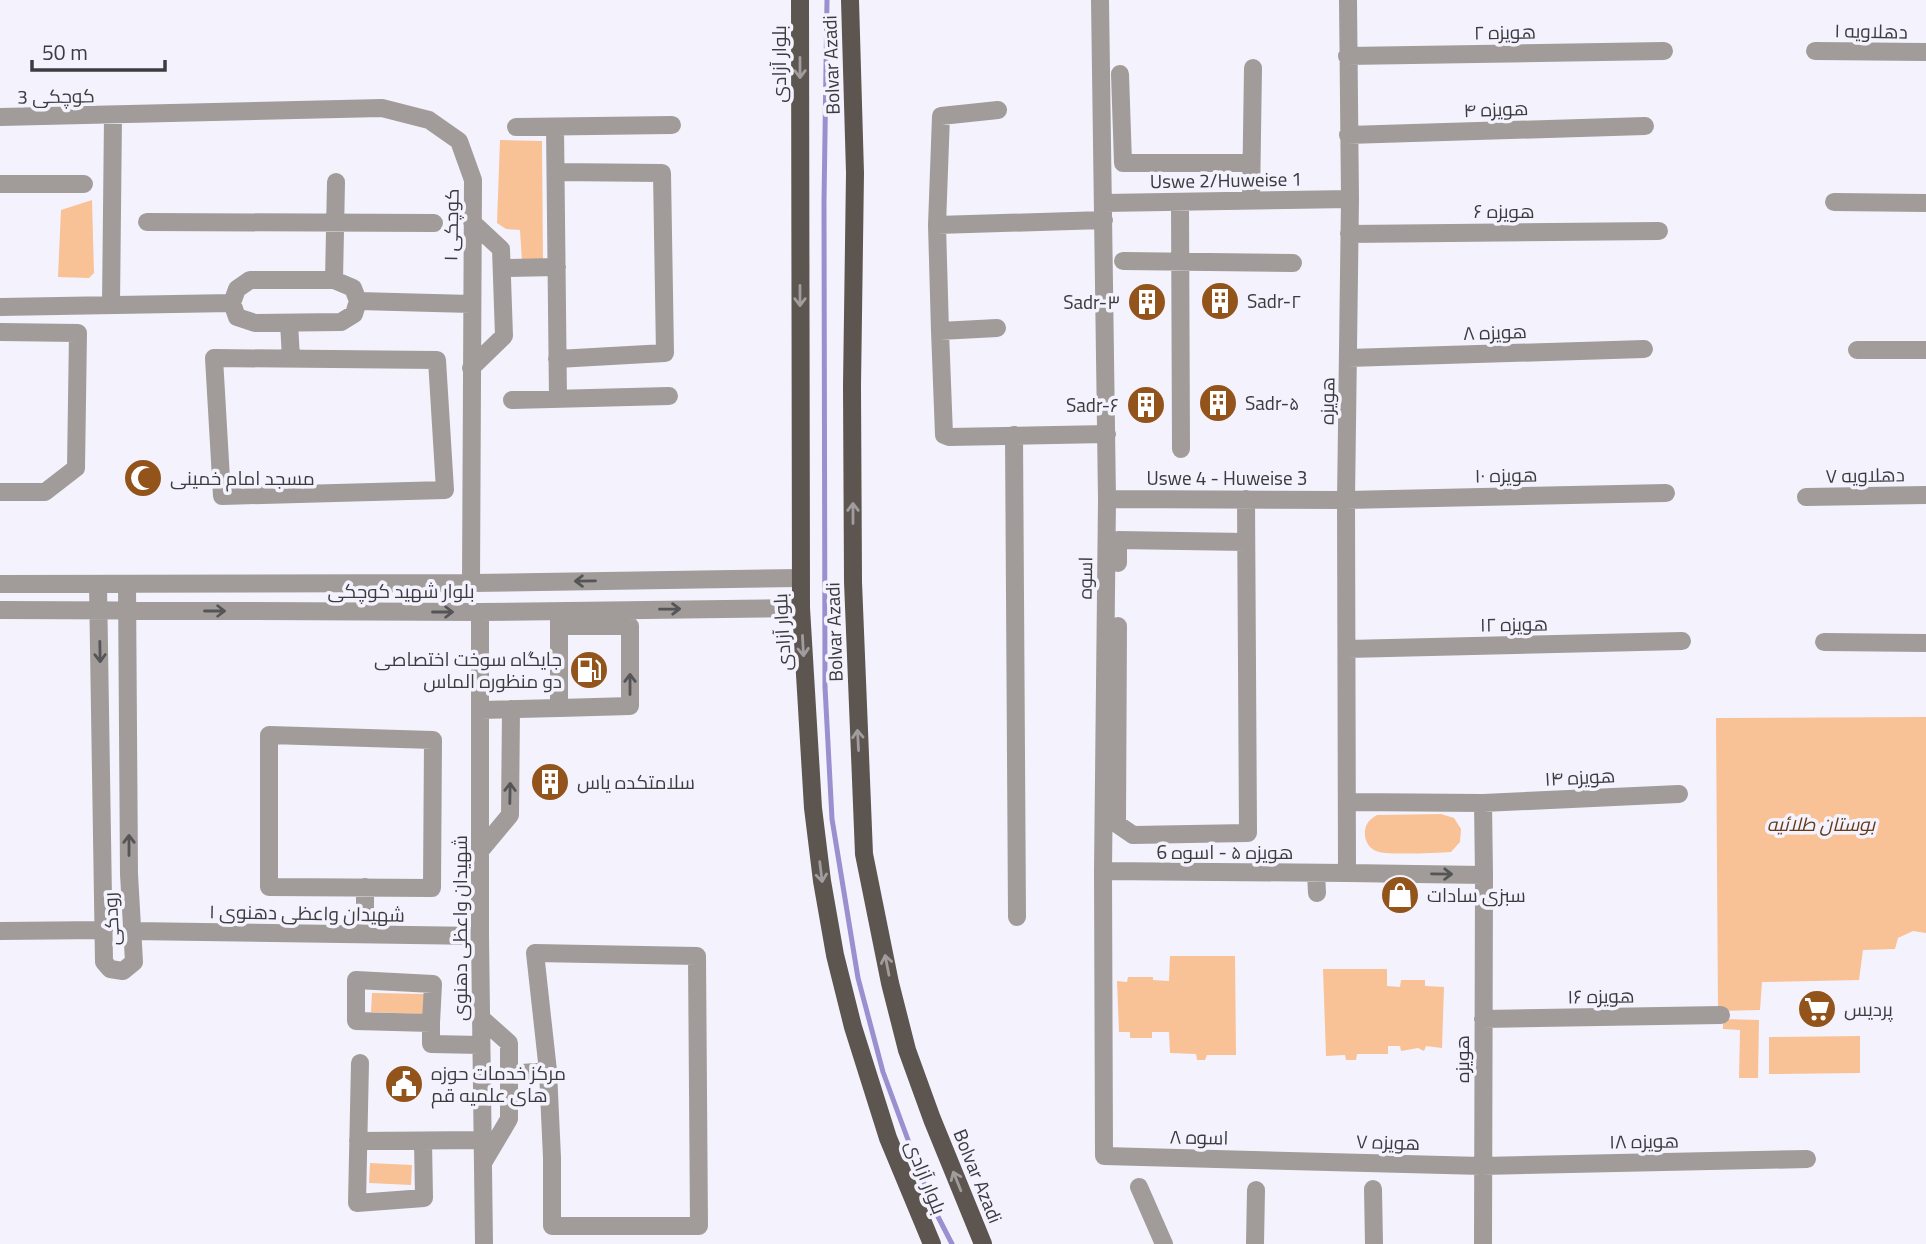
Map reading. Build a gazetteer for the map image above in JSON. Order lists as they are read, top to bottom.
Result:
{
  "streets": {
    "main road": ["بلوار آزادی", "Bolvar Azadi"],
    "street": [
      "دهلاویه ۱",
      "هویزه ۲",
      "کوچکی 3",
      "هویزه ۴",
      "Uswe 2/Huweise 1",
      "هویزه ۶",
      "کوچکی ۱",
      "هویزه ۸",
      "هویزه",
      "هویزه ۱۰",
      "دهلاویه ۷",
      "Uswe 4 - Huweise 3",
      "اسوه",
      "بلوار شهید کوچکی",
      "هویزه ۱۲",
      "هویزه ۱۴",
      "هویزه ۵ - اسوه 6",
      "شهیدان واعظی دهنوی ۱",
      "رودکی",
      "شهیدان واعظی دهنوی",
      "هویزه ‍۱۶",
      "اسوه ۸",
      "هویزه ‍۱۸",
      "هویزه ۷"
    ]
  },
  "crossings": [
    ["هویزه ۲", "هویزه"],
    ["بلوار آزادی", "بلوار شهید کوچکی"],
    ["کوچکی 3", "کوچکی ۱"],
    ["هویزه ۴", "هویزه"],
    ["Uswe 2/Huweise 1", "هویزه"],
    ["Uswe 2/Huweise 1", "اسوه"],
    ["هویزه ۶", "هویزه"],
    ["کوچکی ۱", "بلوار شهید کوچکی"],
    ["هویزه ۸", "هویزه"],
    ["هویزه", "هویزه ۱۰"],
    ["هویزه", "Uswe 4 - Huweise 3"],
    ["هویزه", "هویزه ۱۲"],
    ["هویزه", "هویزه ۱۴"],
    ["هویزه", "هویزه ۵ - اسوه 6"],
    ["هویزه", "هویزه ‍۱۶"],
    ["هویزه", "هویزه ‍۱۸"],
    ["هویزه", "هویزه ۷"],
    ["هویزه ۱۰", "Uswe 4 - Huweise 3"],
    ["Uswe 4 - Huweise 3", "اسوه"],
    ["اسوه", "هویزه ۵ - اسوه 6"],
    ["اسوه", "اسوه ۸"],
    ["بلوار شهید کوچکی", "رودکی"],
    ["بلوار شهید کوچکی", "شهیدان واعظی دهنوی"],
    ["شهیدان واعظی دهنوی ۱", "رودکی"],
    ["شهیدان واعظی دهنوی ۱", "شهیدان واعظی دهنوی"],
    ["اسوه ۸", "هویزه ۷"],
    ["هویزه ‍۱۸", "هویزه ۷"]
  ],
  "one_way": ["بلوار آزادی", "Bolvar Azadi"],
  "parks": ["بوستان طلائیه"],
  "places": {
    "building": [
      "Sadr-۲",
      "Sadr-۳",
      "Sadr-۵",
      "Sadr-۶",
      "سلامتکده یاس"
    ],
    "mosque": ["مسجد امام خمینی"],
    "fuel station": ["جایگاه سوخت اختصاصی دو منظوره الماس"],
    "shop": ["سبزی سادات"],
    "supermarket": ["پردیس"],
    "public building": ["مرکز خدمات حوزه های علمیه قم"]
  },
  "scale_bar": "50 m"
}
